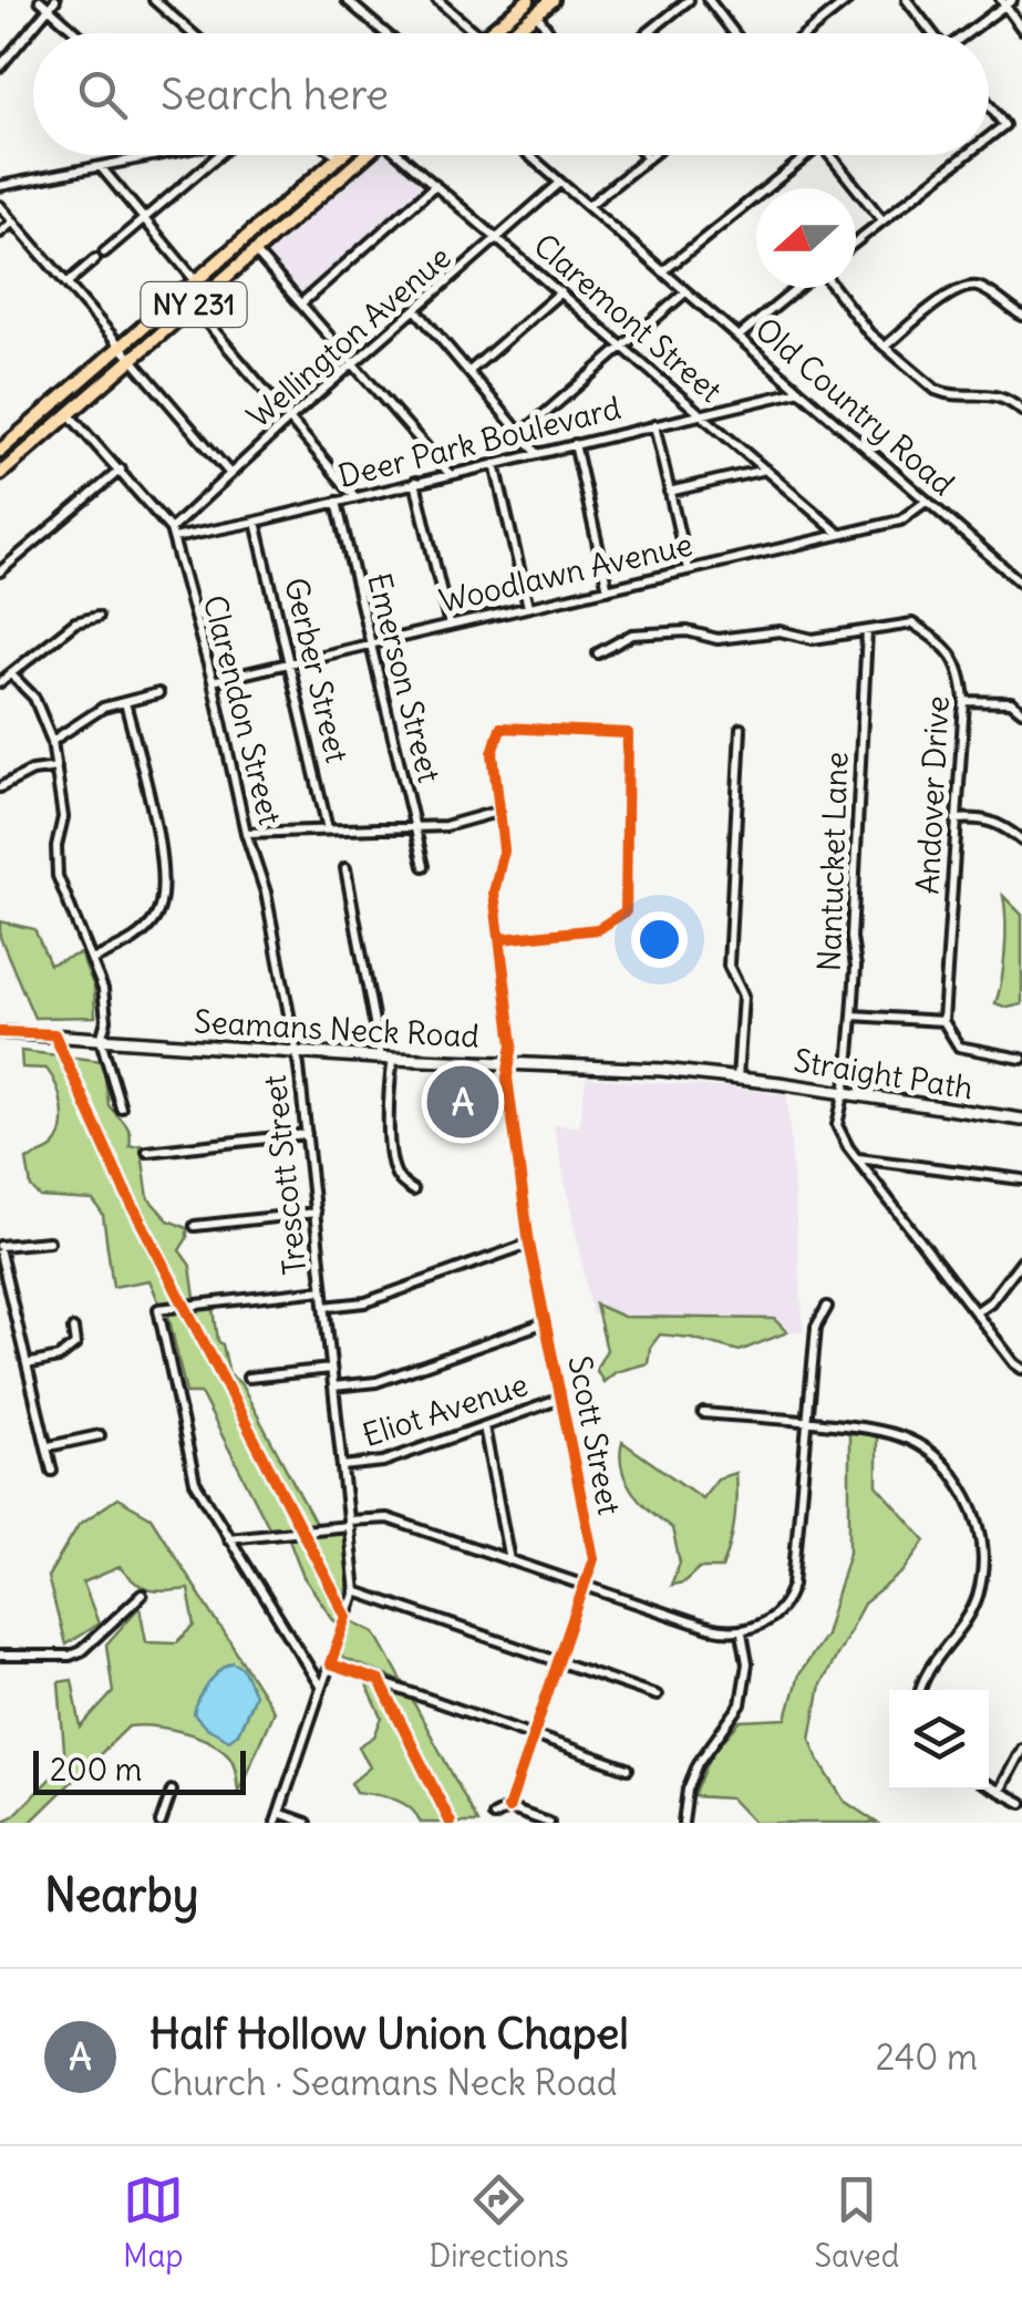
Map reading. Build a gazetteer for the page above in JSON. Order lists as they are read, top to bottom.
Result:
{
  "streets": {
    "main road": ["NY 231", "Seamans Neck Road", "Straight Path"],
    "street": [
      "Claremont Street",
      "Wellington Avenue",
      "Old Country Road",
      "Deer Park Boulevard",
      "Woodlawn Avenue",
      "Gerber Street",
      "Emerson Street",
      "Clarendon Street",
      "Andover Drive",
      "Nantucket Lane",
      "Trescott Street",
      "Eliot Avenue",
      "Scott Street"
    ]
  },
  "crossings": [
    ["NY 231", "Clarendon Street"],
    ["Claremont Street", "Wellington Avenue"],
    ["Claremont Street", "Deer Park Boulevard"],
    ["Claremont Street", "Woodlawn Avenue"],
    ["Wellington Avenue", "Old Country Road"],
    ["Wellington Avenue", "Deer Park Boulevard"],
    ["Wellington Avenue", "Clarendon Street"],
    ["Old Country Road", "Deer Park Boulevard"],
    ["Old Country Road", "Woodlawn Avenue"],
    ["Deer Park Boulevard", "Gerber Street"],
    ["Deer Park Boulevard", "Emerson Street"],
    ["Deer Park Boulevard", "Clarendon Street"],
    ["Woodlawn Avenue", "Gerber Street"],
    ["Woodlawn Avenue", "Emerson Street"],
    ["Woodlawn Avenue", "Clarendon Street"],
    ["Clarendon Street", "Seamans Neck Road"],
    ["Clarendon Street", "Trescott Street"],
    ["Andover Drive", "Nantucket Lane"],
    ["Nantucket Lane", "Straight Path"],
    ["Seamans Neck Road", "Straight Path"],
    ["Seamans Neck Road", "Trescott Street"],
    ["Seamans Neck Road", "Scott Street"],
    ["Trescott Street", "Eliot Avenue"],
    ["Eliot Avenue", "Scott Street"]
  ],
  "scale_bar": "200 m",
  "north": "left",
  "page": {
    "search": "Search here",
    "pins": "A",
    "scale": "200 m",
    "heading": "Nearby",
    "list": [
      {
        "mark": "A",
        "name": "Half Hollow Union Chapel",
        "note": "Church · Seamans Neck Road",
        "value": "240 m"
      }
    ],
    "nav": ["Map", "Directions", "Saved"]
  }
}
